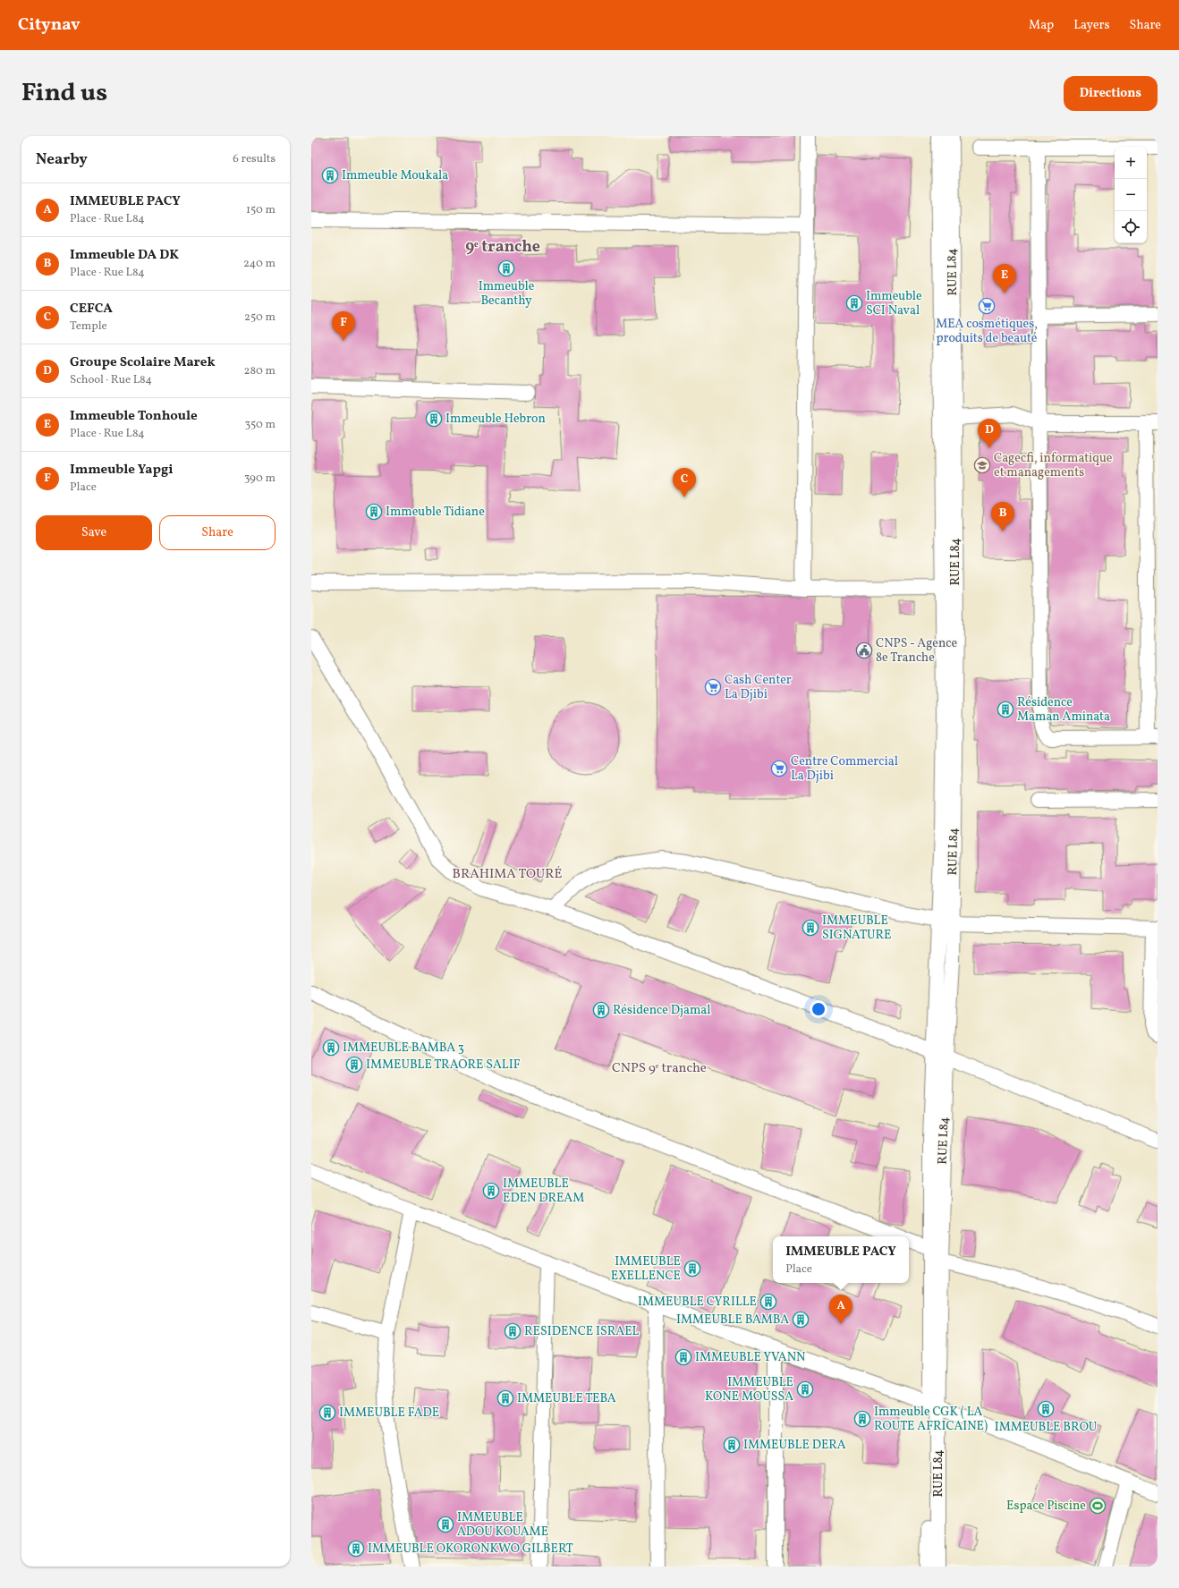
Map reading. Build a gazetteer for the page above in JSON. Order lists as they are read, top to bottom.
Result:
{
  "streets": {
    "street": ["RUE L84"]
  },
  "districts": ["9ᵉ tranche", "BRAHIMA TOURÉ", "CNPS 9ᵉ tranche"],
  "places": {
    "building": [
      "Immeuble Moukala",
      "Immeuble Becanthy",
      "Immeuble SCI Naval",
      "Immeuble Hebron",
      "Immeuble Tidiane",
      "Résidence Maman Aminata",
      "IMMEUBLE SIGNATURE",
      "Résidence Djamal",
      "IMMEUBLE BAMBA 3",
      "IMMEUBLE TRAORE SALIF",
      "IMMEUBLE EDEN DREAM",
      "IMMEUBLE EXELLENCE",
      "IMMEUBLE CYRILLE",
      "IMMEUBLE BAMBA",
      "RESIDENCE ISRAEL",
      "IMMEUBLE YVANN",
      "IMMEUBLE KONE MOUSSA",
      "IMMEUBLE TEBA",
      "IMMEUBLE BROU",
      "IMMEUBLE FADE",
      "Immeuble CGK ( LA ROUTE AFRICAINE)",
      "IMMEUBLE DERA",
      "IMMEUBLE ADOU KOUAME",
      "IMMEUBLE OKORONKWO GILBERT"
    ],
    "supermarket": ["MEA cosmétiques, produits de beauté", "Cash Center La Djibi", "Centre Commercial La Djibi"],
    "school or university": ["Cagecfi, informatique et managements"],
    "public building": ["CNPS - Agence 8e Tranche"],
    "sports": ["Espace Piscine"]
  },
  "page": {
    "header": "Citynav",
    "nav": ["Map", "Layers", "Share"],
    "title": "Find us",
    "buttons": [
      "Directions",
      ["Save", "Share"]
    ],
    "heading": ["Nearby", "6 results"],
    "map_buttons": ["+", "−"],
    "list": [
      {
        "mark": "A",
        "name": "IMMEUBLE PACY",
        "note": "Place · Rue L84",
        "value": "150 m"
      },
      {
        "mark": "B",
        "name": "Immeuble DA DK",
        "note": "Place · Rue L84",
        "value": "240 m"
      },
      {
        "mark": "C",
        "name": "CEFCA",
        "note": "Temple",
        "value": "250 m"
      },
      {
        "mark": "D",
        "name": "Groupe Scolaire Marek",
        "note": "School · Rue L84",
        "value": "280 m"
      },
      {
        "mark": "E",
        "name": "Immeuble Tonhoule",
        "note": "Place · Rue L84",
        "value": "350 m"
      },
      {
        "mark": "F",
        "name": "Immeuble Yapgi",
        "note": "Place",
        "value": "390 m"
      }
    ],
    "pins": [
      "E",
      "F",
      "D",
      "C",
      "B",
      "A"
    ],
    "popup": ["IMMEUBLE PACY", "Place"]
  }
}
